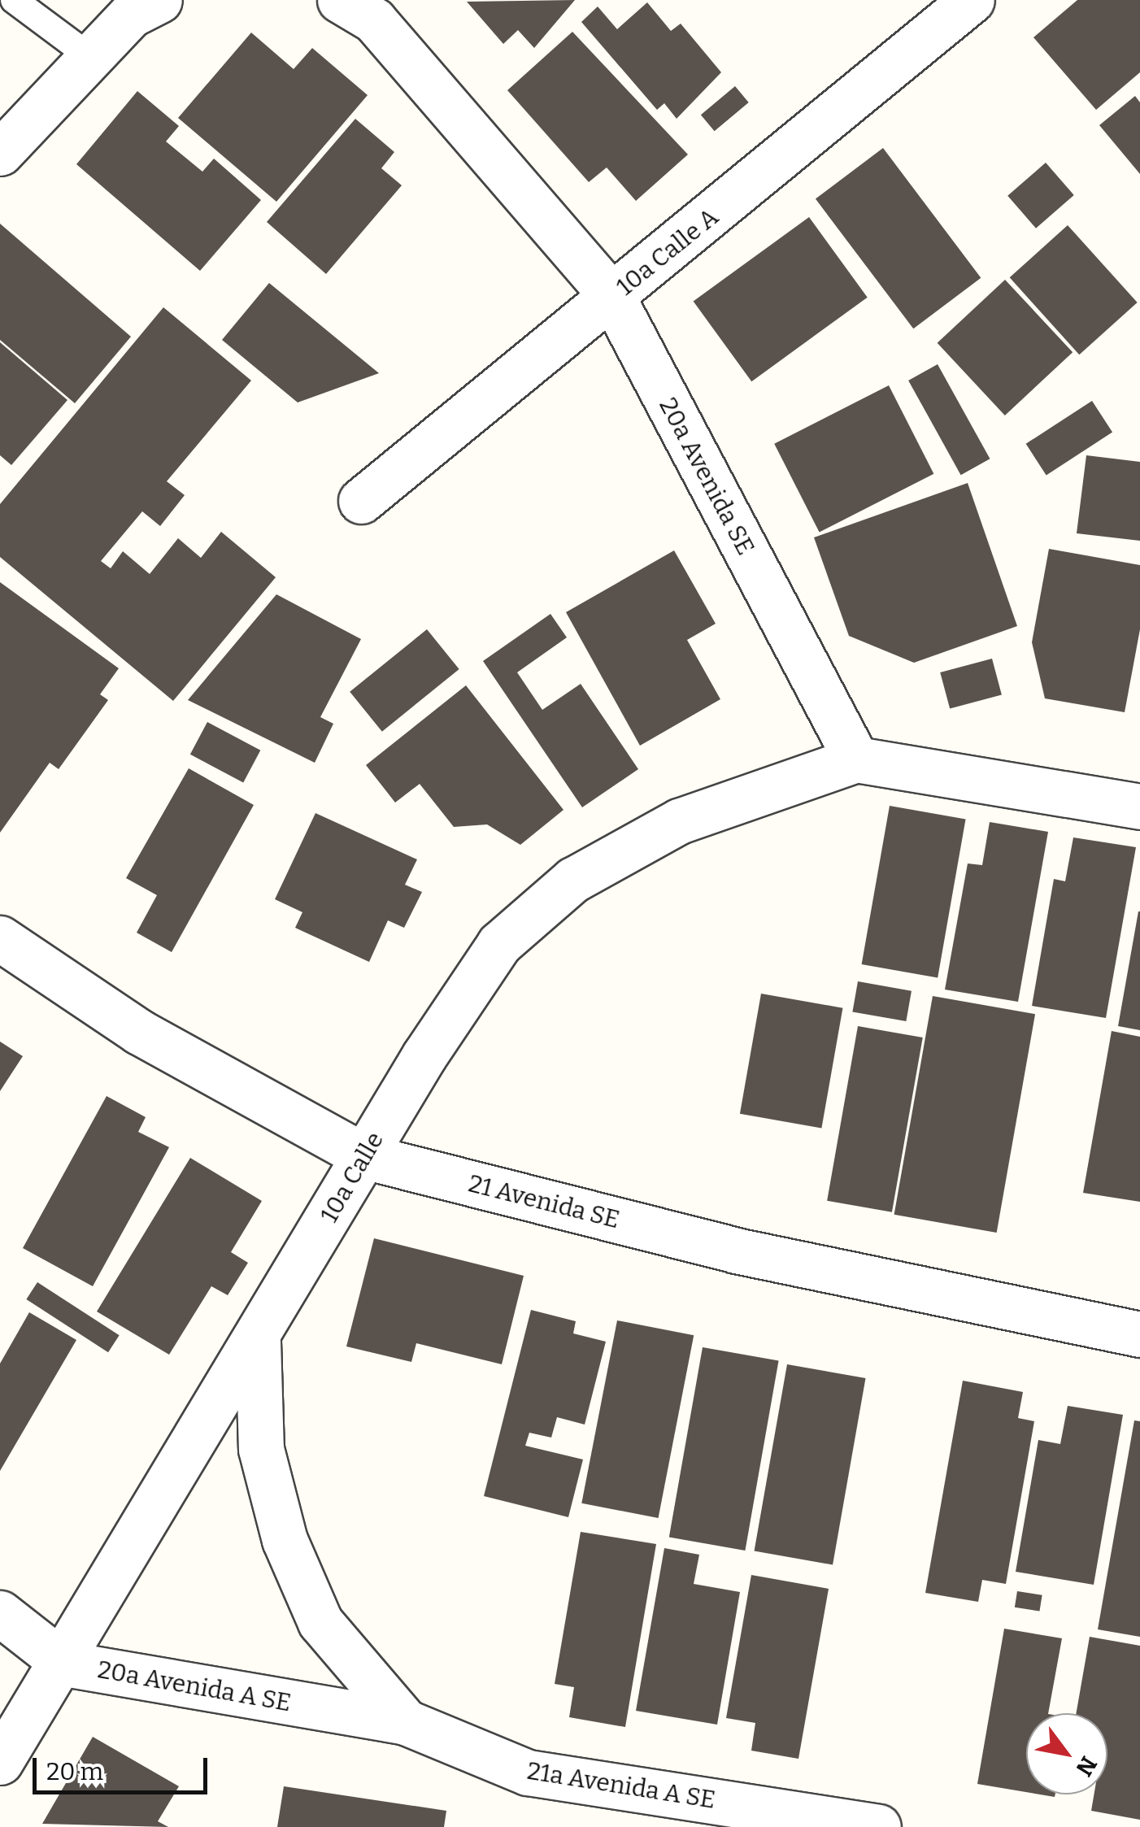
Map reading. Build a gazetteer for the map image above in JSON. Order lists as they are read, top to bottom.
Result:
{
  "streets": {
    "street": [
      "10a Calle A",
      "20a Avenida SE",
      "10a Calle",
      "21 Avenida SE",
      "20a Avenida A SE",
      "21a Avenida A SE"
    ]
  },
  "crossings": [
    ["10a Calle A", "20a Avenida SE"],
    ["20a Avenida SE", "10a Calle"],
    ["10a Calle", "21 Avenida SE"],
    ["10a Calle", "20a Avenida A SE"],
    ["10a Calle", "21a Avenida A SE"],
    ["20a Avenida A SE", "21a Avenida A SE"]
  ],
  "scale_bar": "20 m",
  "north": "bottom right"
}
